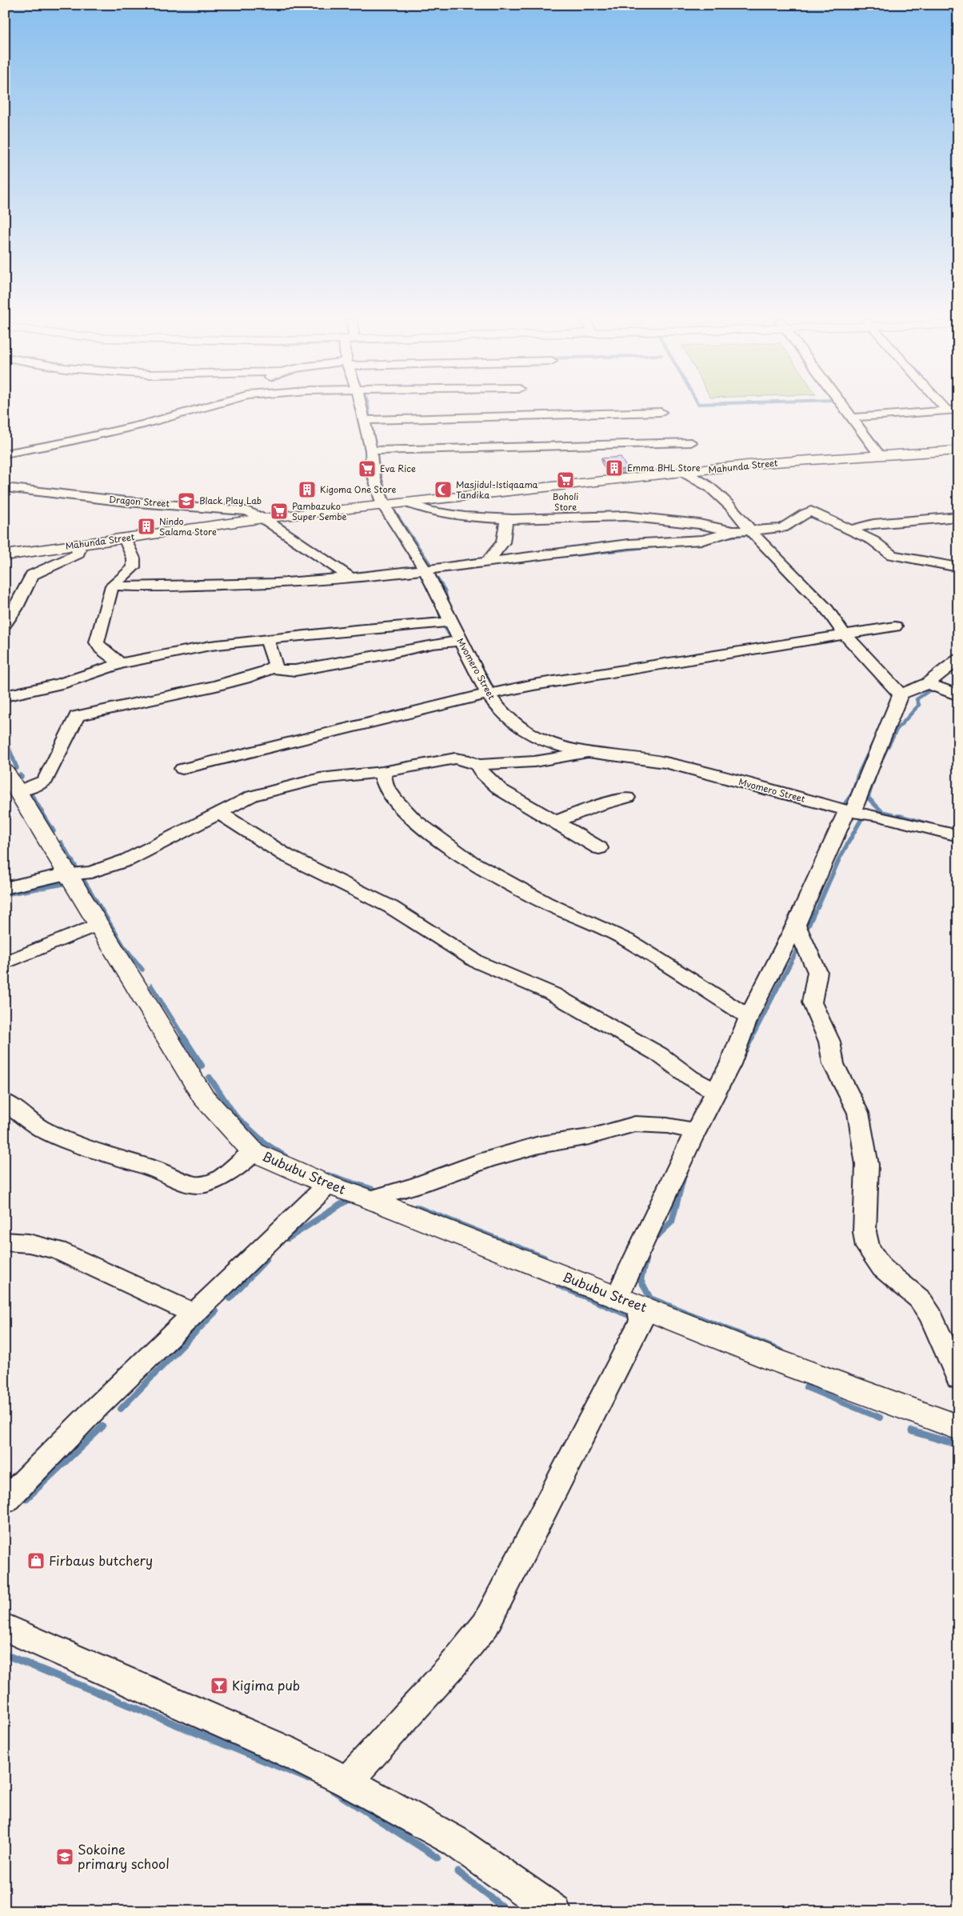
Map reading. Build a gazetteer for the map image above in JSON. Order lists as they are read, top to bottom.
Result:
{
  "streets": {
    "street": [
      "Mahunda Street",
      "Dragon Street",
      "Mvomero Street",
      "Bububu Street"
    ]
  },
  "crossings": [
    ["Mahunda Street", "Dragon Street"],
    ["Mahunda Street", "Mvomero Street"]
  ],
  "places": {
    "building": ["Emma BHL Store", "Kigoma One Store", "Nindo Salama Store"],
    "supermarket": ["Eva Rice", "Boholi Store", "Pambazuko Super Sembe"],
    "mosque": ["Masjidul-Istiqaama Tandika"],
    "school or university": ["Black Play Lab", "Sokoine primary school"],
    "shop": ["Firbaus butchery"],
    "bar": ["Kigima pub"]
  }
}
